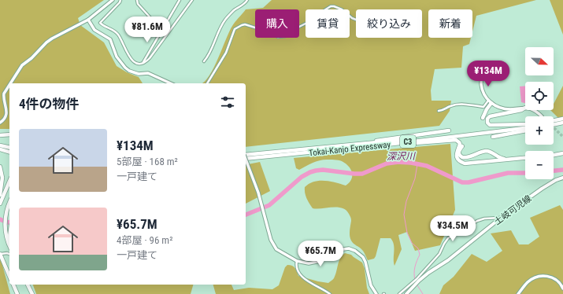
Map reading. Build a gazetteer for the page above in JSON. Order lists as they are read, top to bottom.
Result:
{
  "streets": {
    "highway": ["C3", "Tokai-Kanjo Expressway"],
    "main road": ["土岐可児線"]
  },
  "water": ["深沢川"],
  "north": "right",
  "page": {
    "chip": [
      "購入",
      "賃貸",
      "絞り込み",
      "新着"
    ],
    "price": [
      "¥81.6M",
      "¥134M",
      "¥34.5M",
      "¥65.7M"
    ],
    "map_buttons": ["+", "−"],
    "heading": "4件の物件",
    "list": [
      {
        "name": "¥134M",
        "note": "5部屋 · 168 m² · 一戸建て"
      },
      {
        "name": "¥65.7M",
        "note": "4部屋 · 96 m² · 一戸建て"
      }
    ]
  }
}
